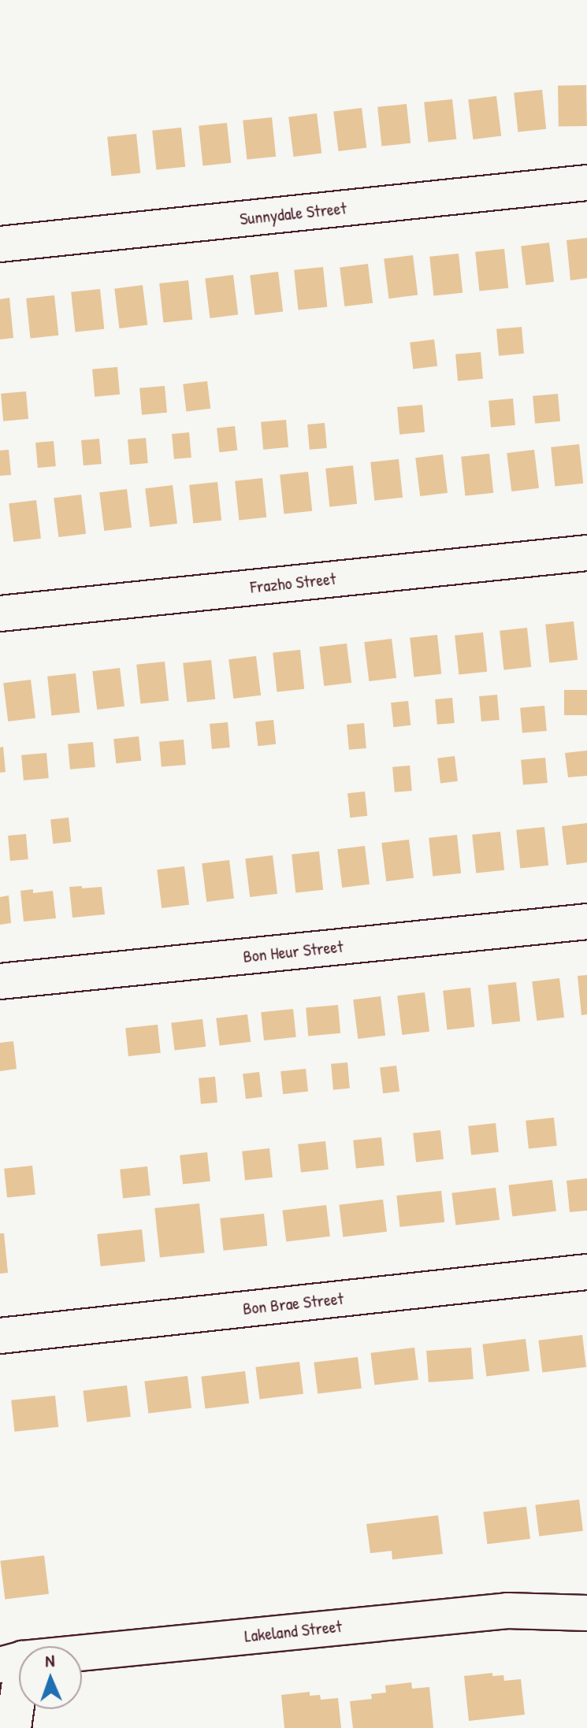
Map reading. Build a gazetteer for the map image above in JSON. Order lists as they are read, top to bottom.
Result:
{
  "streets": {
    "street": [
      "Sunnydale Street",
      "Frazho Street",
      "Bon Heur Street",
      "Bon Brae Street",
      "Lakeland Street"
    ]
  },
  "north": "top"
}
